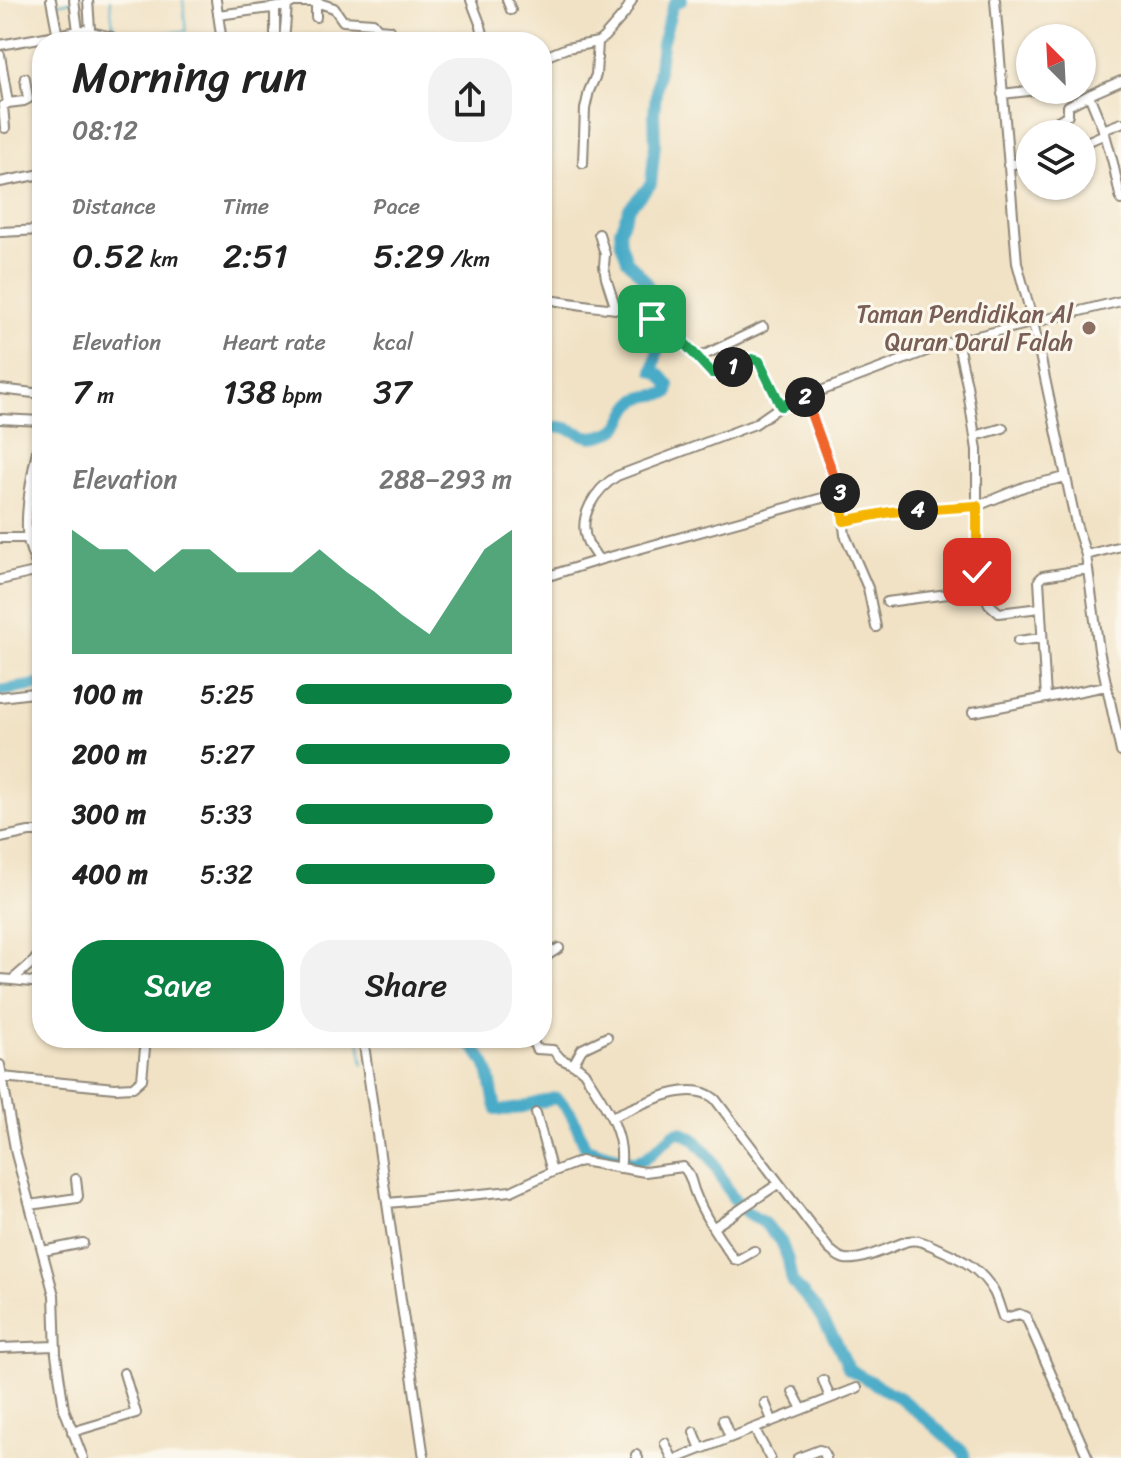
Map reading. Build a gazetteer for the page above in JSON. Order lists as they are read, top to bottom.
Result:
{
  "places": ["Taman Pendidikan Al Quran Darul Falah"],
  "north": "top left",
  "page": {
    "heading": ["Morning run", "08:12"],
    "stats": [
      ["Distance", "0.52 km"],
      ["Time", "2:51"],
      ["Pace", "5:29 /km"],
      ["Elevation", "7 m"],
      ["Heart rate", "138 bpm"],
      ["kcal", "37"]
    ],
    "pins": [
      "1",
      "2",
      "3",
      "4"
    ],
    "chart": ["Elevation", "288–293 m"],
    "list": [
      {
        "name": "100 m",
        "note": "5:25"
      },
      {
        "name": "200 m",
        "note": "5:27"
      },
      {
        "name": "300 m",
        "note": "5:33"
      },
      {
        "name": "400 m",
        "note": "5:32"
      }
    ],
    "buttons": ["Save", "Share"]
  }
}
